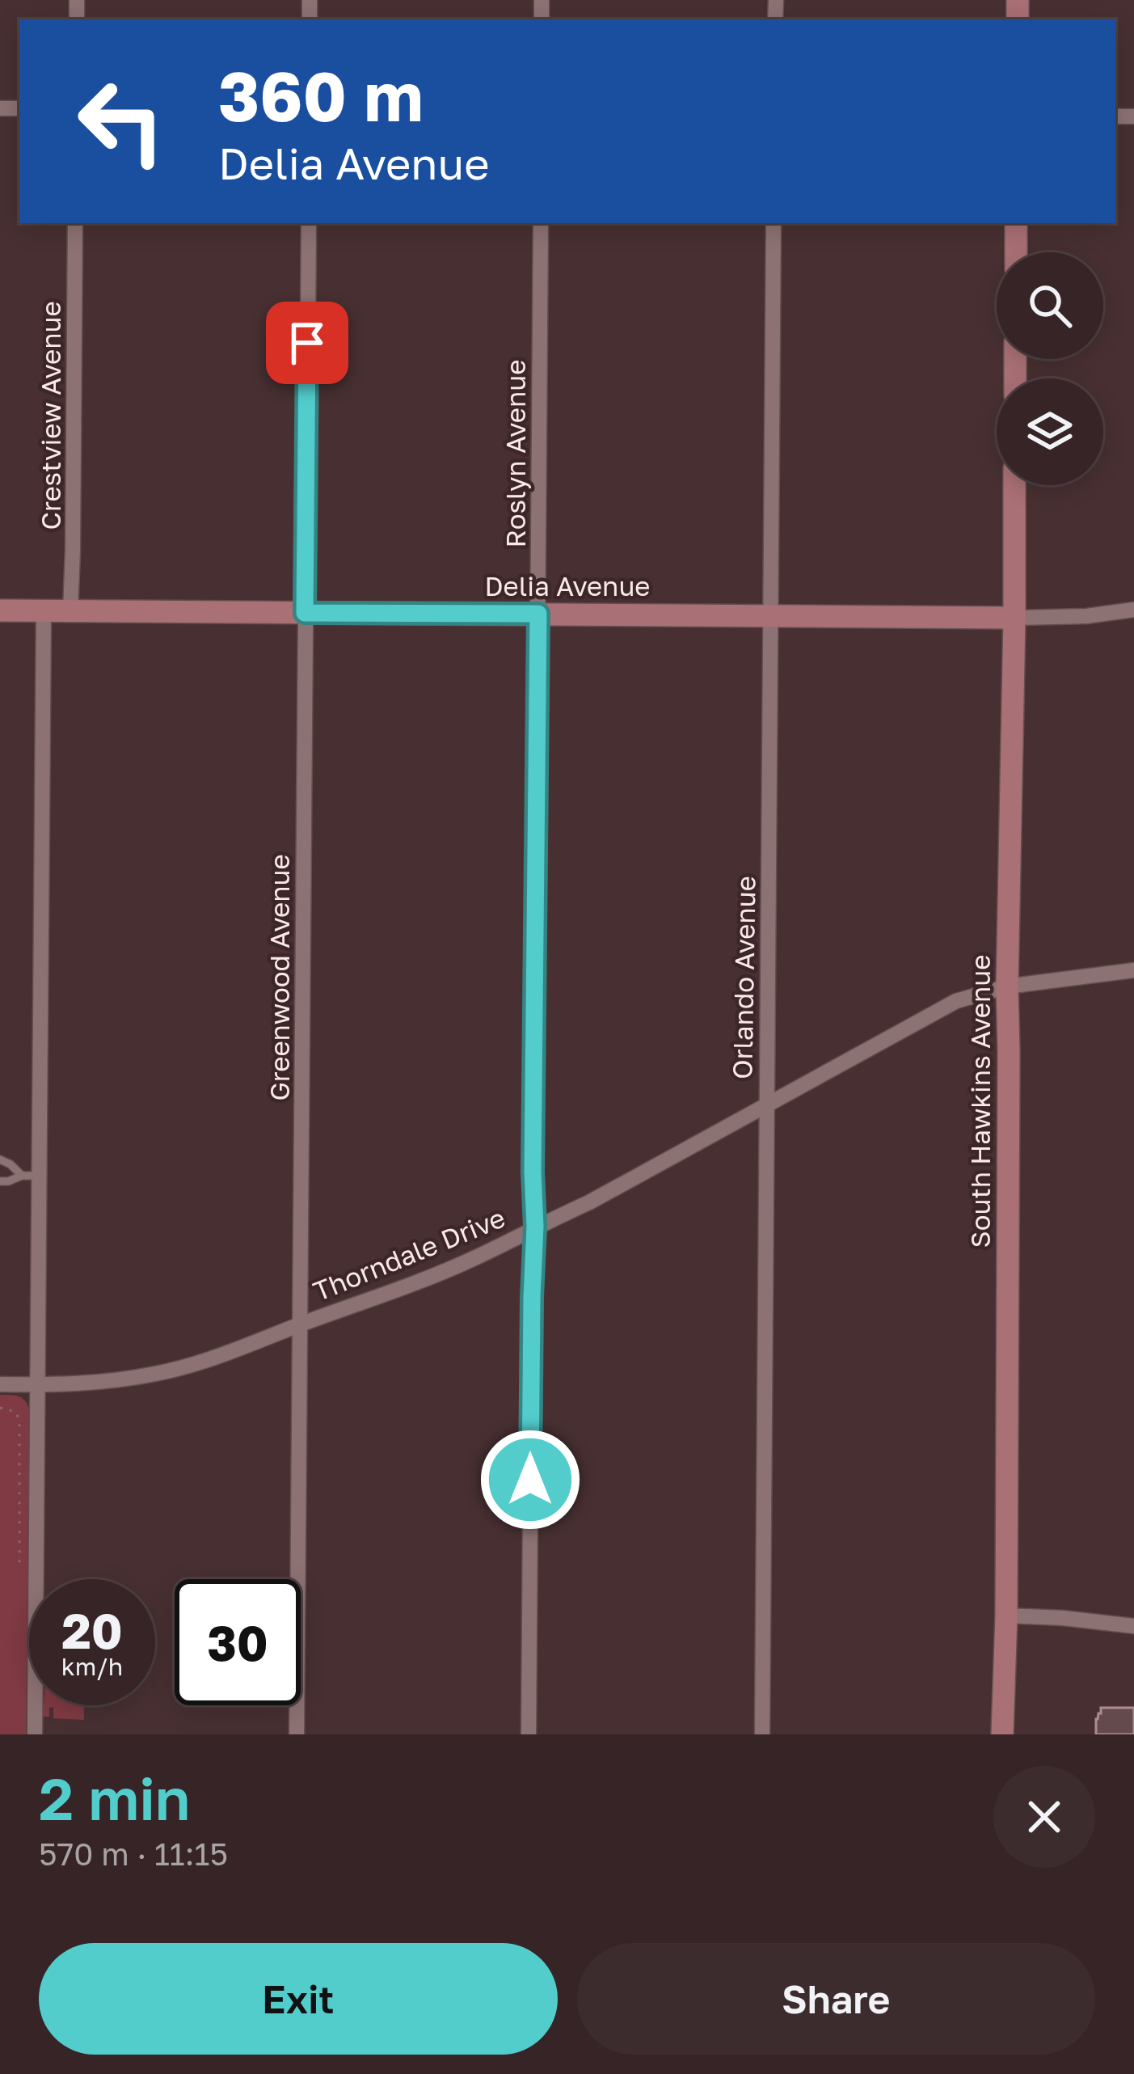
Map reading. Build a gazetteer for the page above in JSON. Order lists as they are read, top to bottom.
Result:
{
  "streets": {
    "main road": ["Delia Avenue", "South Hawkins Avenue"],
    "street": [
      "Crestview Avenue",
      "Roslyn Avenue",
      "Greenwood Avenue",
      "Orlando Avenue",
      "Thorndale Drive"
    ]
  },
  "crossings": [
    ["Crestview Avenue", "Delia Avenue"],
    ["Roslyn Avenue", "Delia Avenue"],
    ["Roslyn Avenue", "Thorndale Drive"],
    ["Delia Avenue", "Greenwood Avenue"],
    ["Delia Avenue", "Orlando Avenue"],
    ["Delia Avenue", "South Hawkins Avenue"],
    ["Greenwood Avenue", "Thorndale Drive"],
    ["Orlando Avenue", "Thorndale Drive"],
    ["South Hawkins Avenue", "Thorndale Drive"]
  ],
  "page": {
    "turn": ["360 m", "Delia Avenue"],
    "speed": "20 km/h",
    "limit": "30",
    "heading": ["2 min", "570 m · 11:15"],
    "buttons": ["Exit", "Share"]
  }
}
